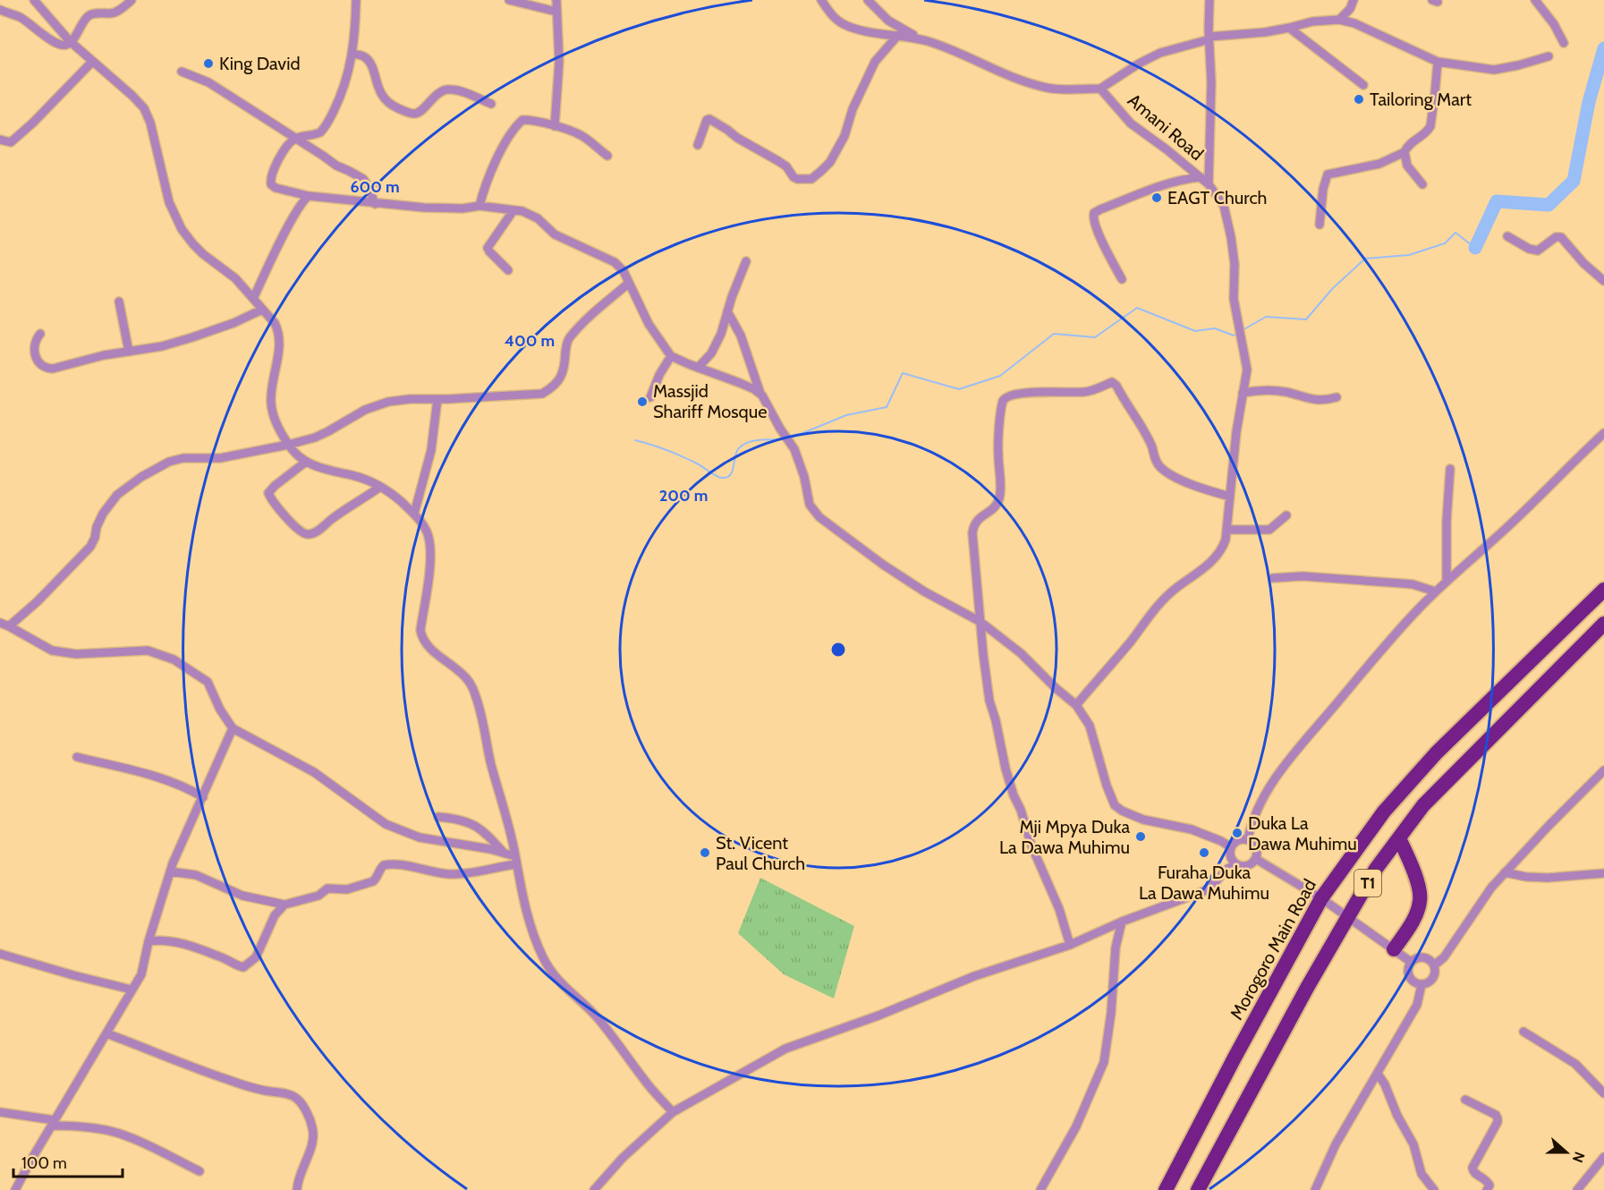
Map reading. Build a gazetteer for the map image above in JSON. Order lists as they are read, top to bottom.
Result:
{
  "streets": {
    "highway": ["T1", "Morogoro Main Road"],
    "street": ["Amani Road"]
  },
  "places": [
    "King David",
    "Tailoring Mart",
    "EAGT Church",
    "Massjid Shariff Mosque",
    "Duka La Dawa Muhimu",
    "Mji Mpya Duka La Dawa Muhimu",
    "St. Vicent Paul Church",
    "Furaha Duka La Dawa Muhimu"
  ],
  "scale_bar": "100 m",
  "north": "right",
  "rings": ["600 m", "400 m", "200 m"]
}
